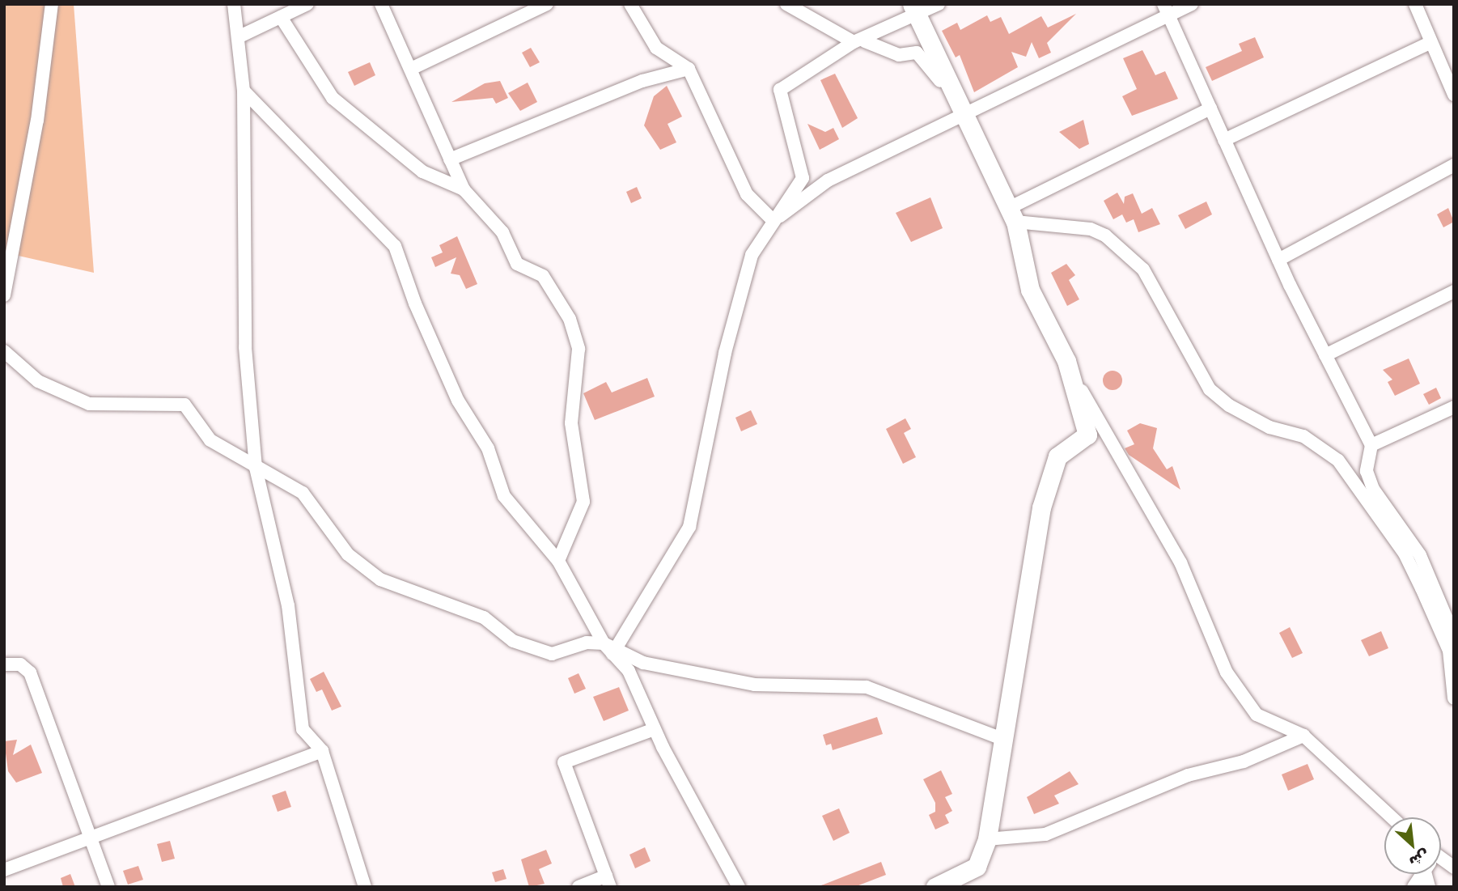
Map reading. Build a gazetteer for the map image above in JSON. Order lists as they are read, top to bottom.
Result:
{
  "north": "bottom right"
}
